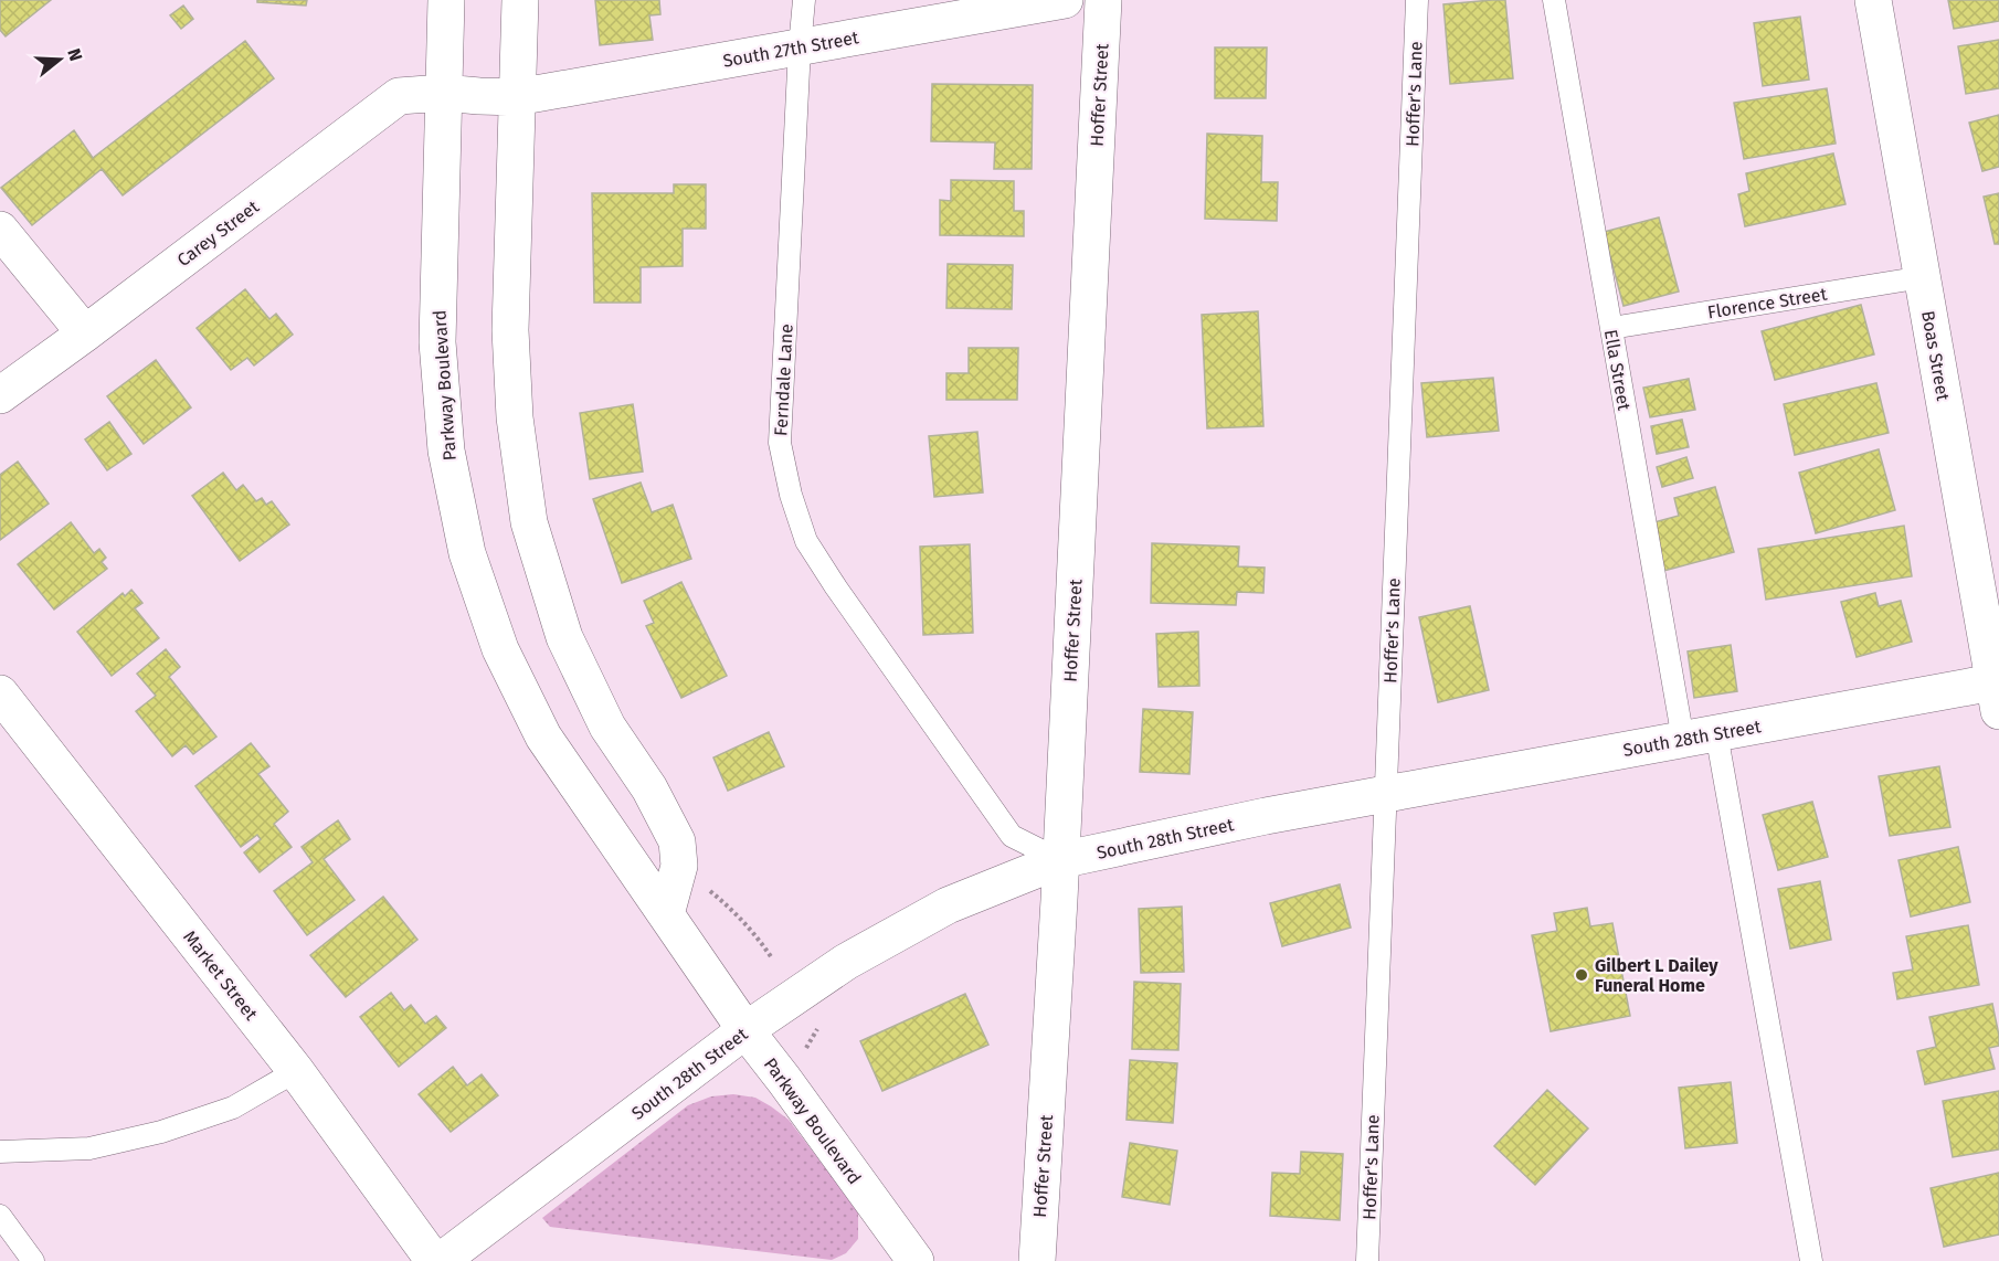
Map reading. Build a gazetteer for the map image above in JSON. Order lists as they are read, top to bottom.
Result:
{
  "streets": {
    "street": [
      "South 27th Street",
      "Hoffer Street",
      "Carey Street",
      "Boas Street",
      "Parkway Boulevard",
      "South 28th Street",
      "Market Street"
    ],
    "lane": [
      "Hoffer's Lane",
      "Florence Street",
      "Ella Street",
      "Ferndale Lane"
    ]
  },
  "crossings": [
    ["South 27th Street", "Carey Street"],
    ["South 27th Street", "Ferndale Lane"],
    ["South 27th Street", "Parkway Boulevard"],
    ["Hoffer's Lane", "South 28th Street"],
    ["Hoffer Street", "Ferndale Lane"],
    ["Hoffer Street", "South 28th Street"],
    ["Carey Street", "Parkway Boulevard"],
    ["Florence Street", "Boas Street"],
    ["Florence Street", "Ella Street"],
    ["Boas Street", "South 28th Street"],
    ["Ella Street", "South 28th Street"],
    ["Ferndale Lane", "South 28th Street"],
    ["Parkway Boulevard", "South 28th Street"]
  ],
  "places": ["Gilbert L Dailey Funeral Home"],
  "north": "right"
}
